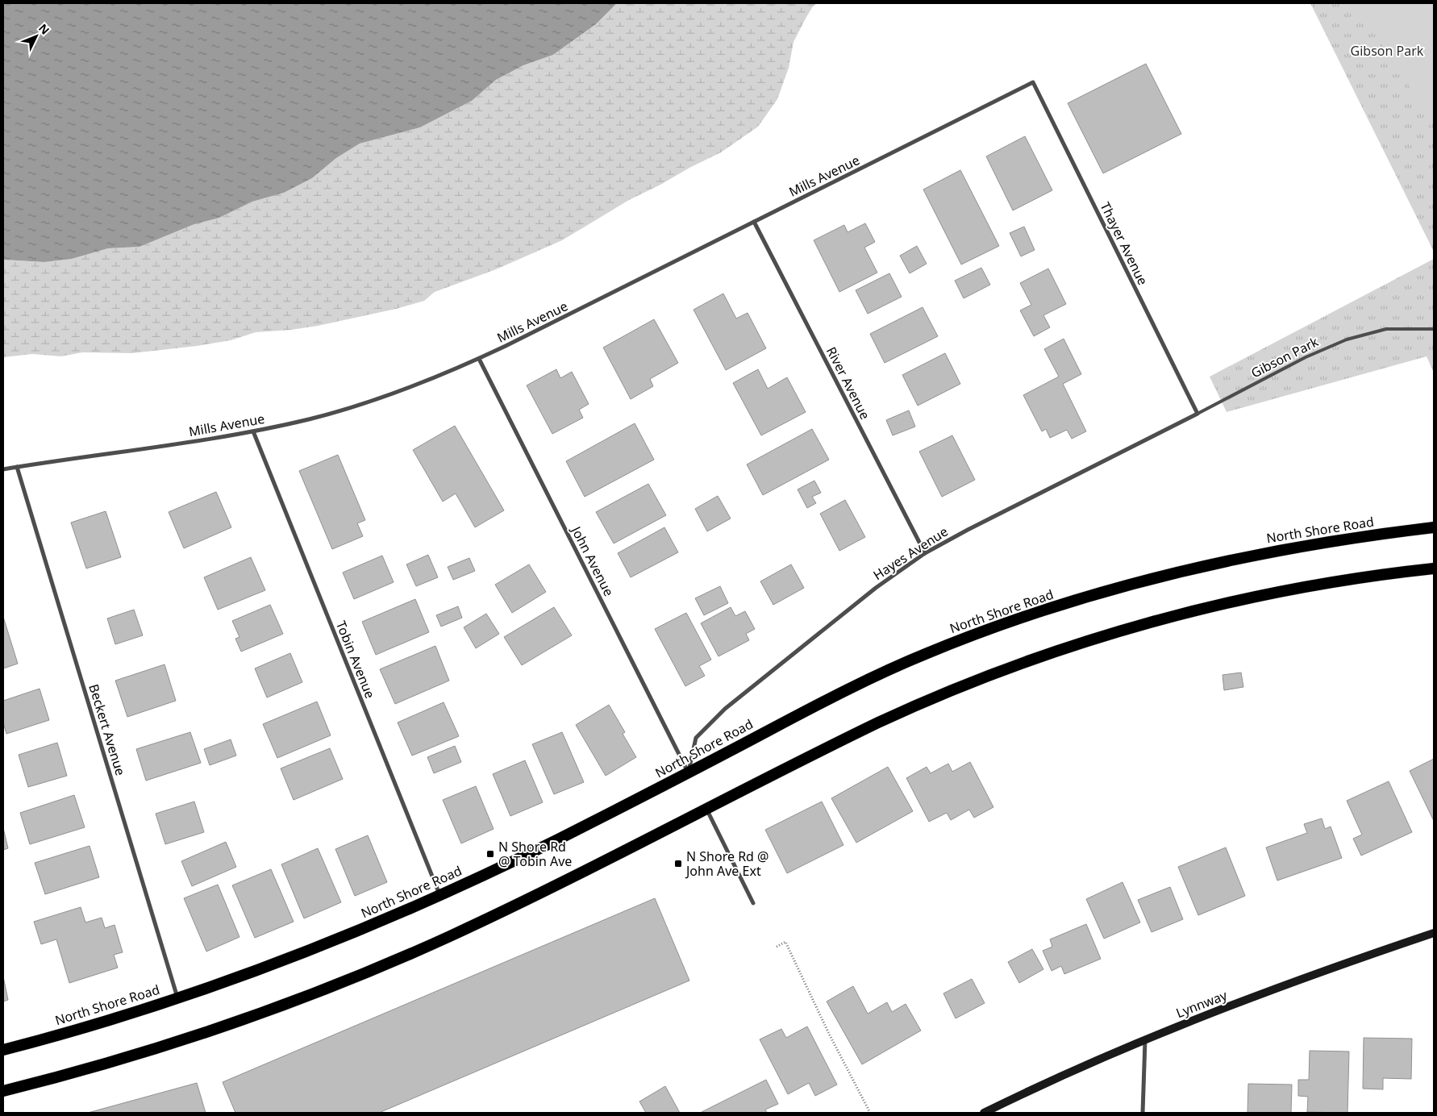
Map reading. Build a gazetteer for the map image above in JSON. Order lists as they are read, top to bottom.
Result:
{
  "streets": {
    "highway": ["North Shore Road"],
    "main road": ["Lynnway"],
    "street": [
      "Mills Avenue",
      "Thayer Avenue",
      "River Avenue",
      "Hayes Avenue",
      "John Avenue",
      "Tobin Avenue",
      "Beckert Avenue"
    ],
    "lane": ["Gibson Park"]
  },
  "crossings": [
    ["Mills Avenue", "Thayer Avenue"],
    ["Mills Avenue", "River Avenue"],
    ["Mills Avenue", "John Avenue"],
    ["Mills Avenue", "Tobin Avenue"],
    ["Mills Avenue", "Beckert Avenue"],
    ["Thayer Avenue", "Gibson Park"],
    ["Thayer Avenue", "Hayes Avenue"],
    ["Gibson Park", "Hayes Avenue"],
    ["River Avenue", "Hayes Avenue"],
    ["North Shore Road", "Hayes Avenue"],
    ["North Shore Road", "John Avenue"],
    ["North Shore Road", "Tobin Avenue"],
    ["North Shore Road", "Beckert Avenue"],
    ["Hayes Avenue", "John Avenue"]
  ],
  "parks": ["Gibson Park"],
  "places": {
    "transit": ["N Shore Rd @ Tobin Ave", "N Shore Rd @ John Ave Ext"]
  },
  "north": "top right"
}
